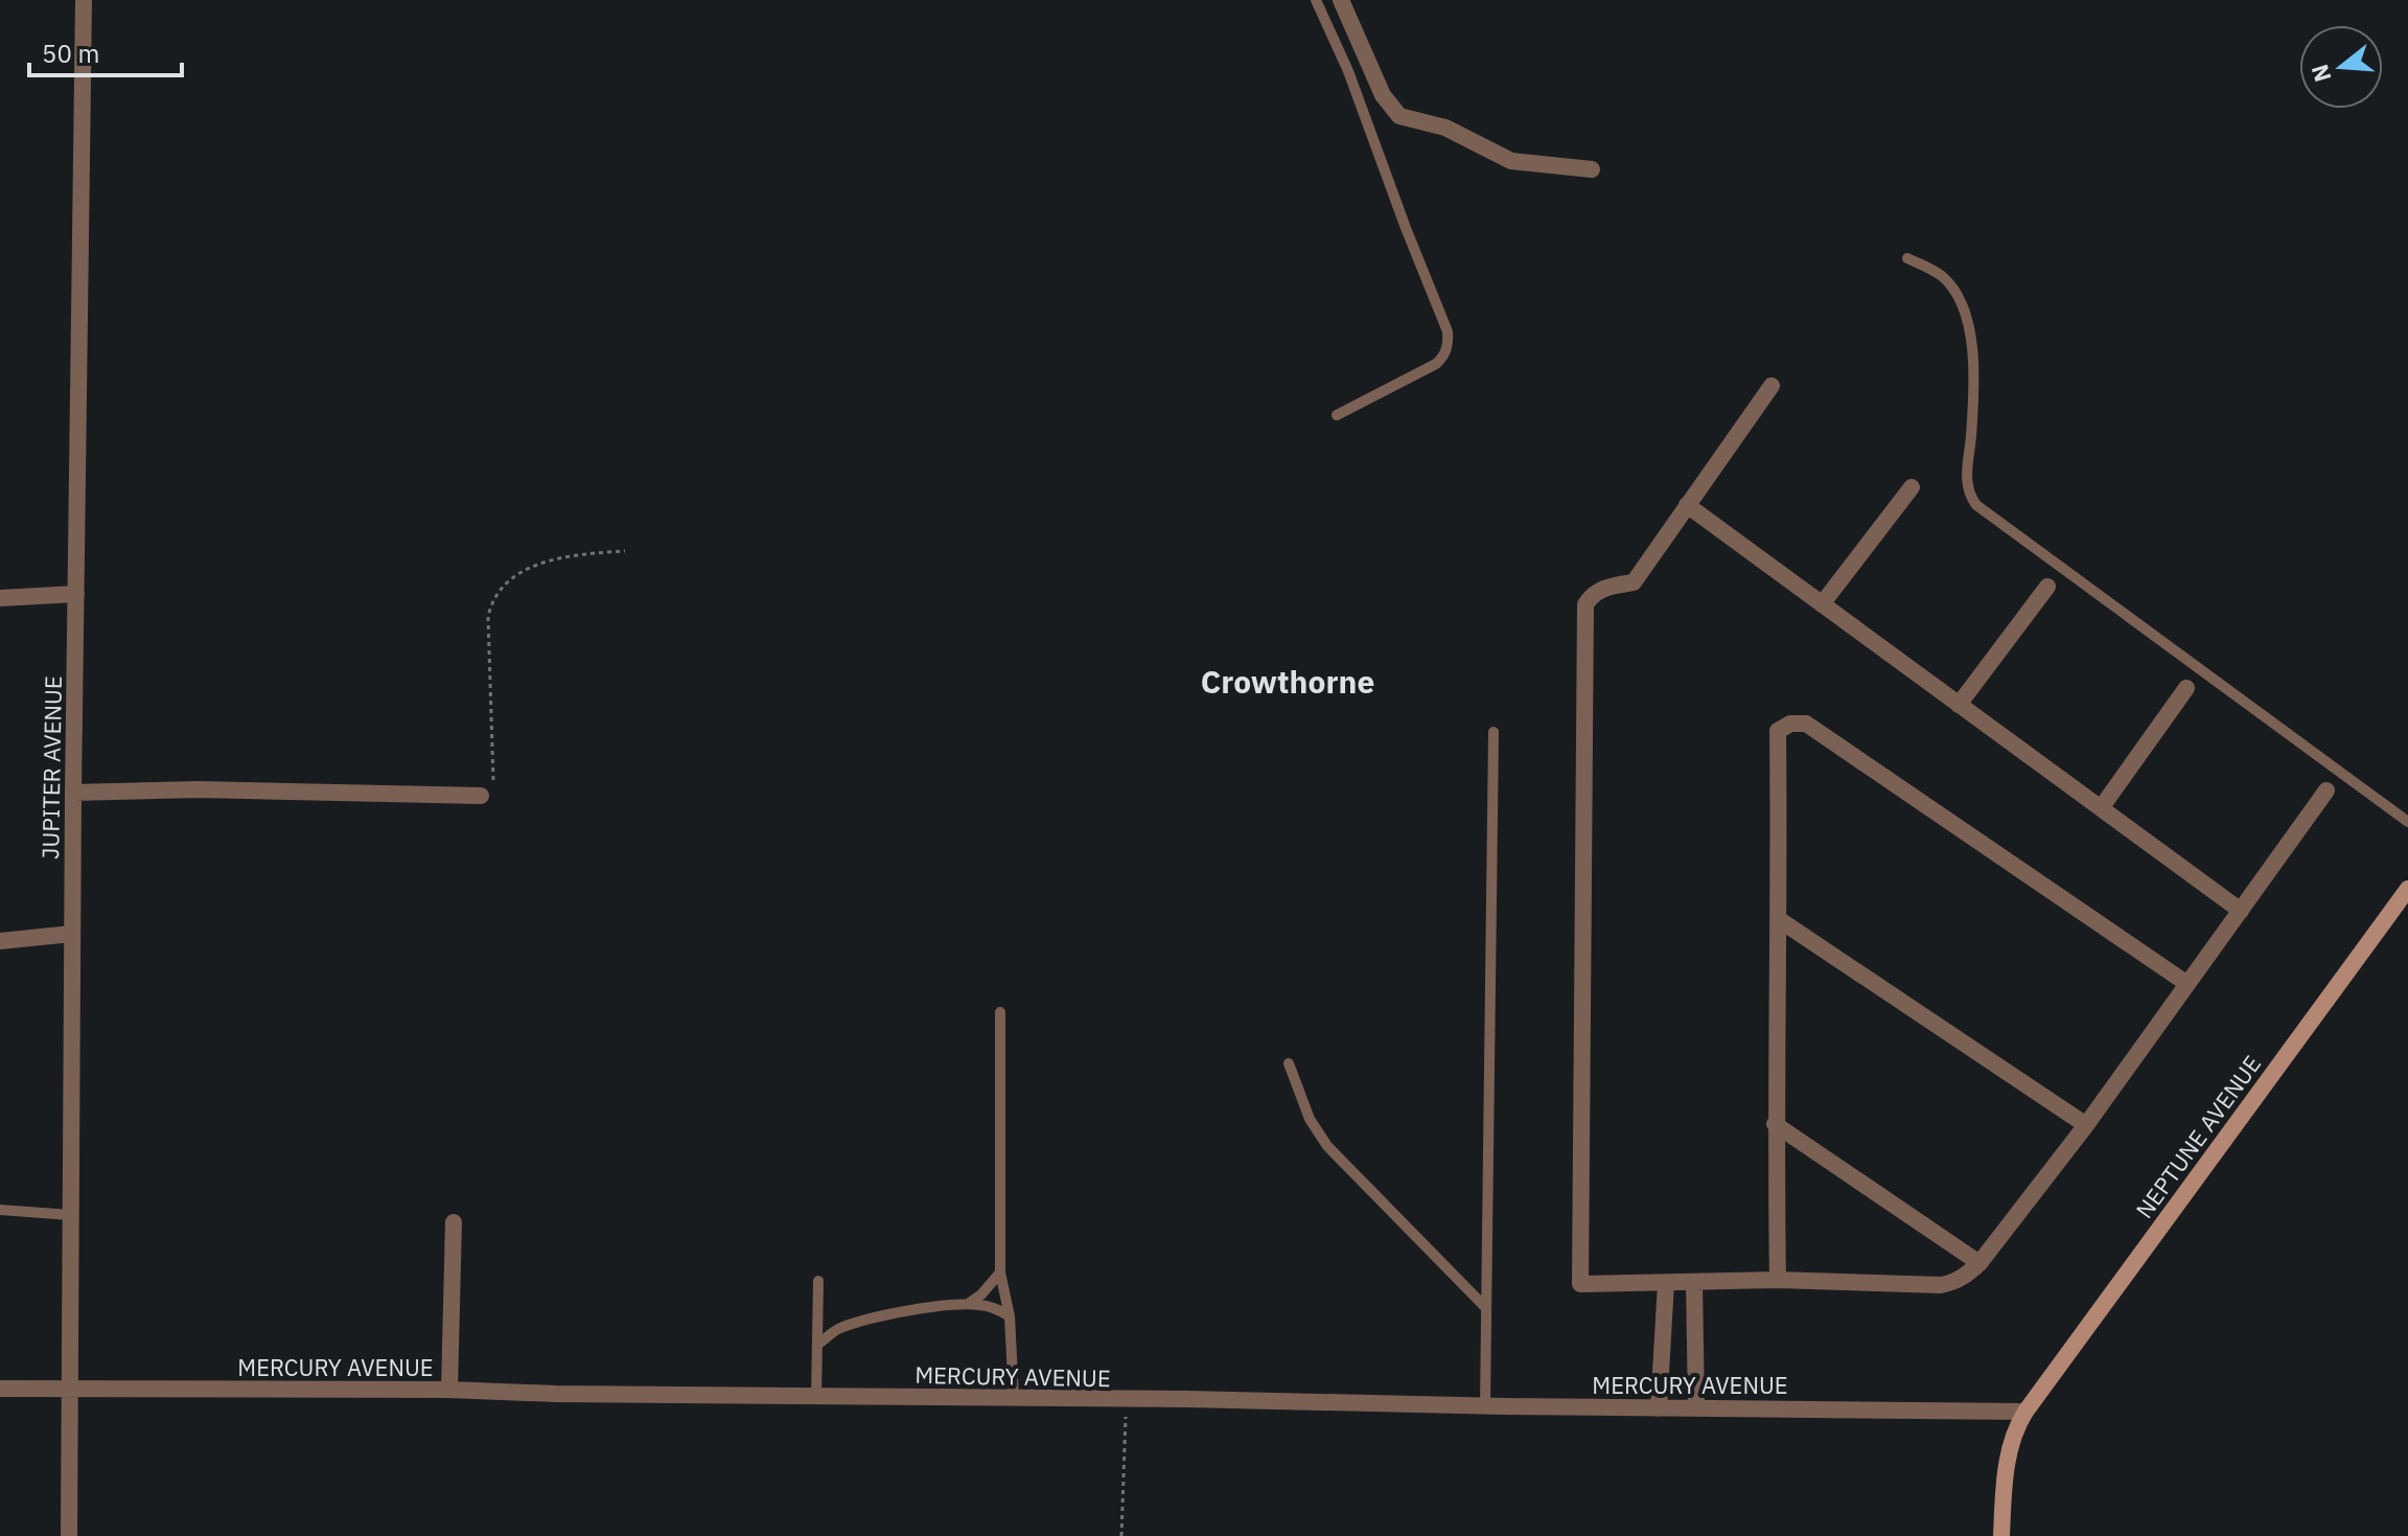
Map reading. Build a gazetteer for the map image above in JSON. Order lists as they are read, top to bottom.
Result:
{
  "streets": {
    "main road": ["NEPTUNE AVENUE"],
    "street": ["JUPITER AVENUE", "MERCURY AVENUE"]
  },
  "crossings": [
    ["JUPITER AVENUE", "MERCURY AVENUE"],
    ["NEPTUNE AVENUE", "MERCURY AVENUE"]
  ],
  "districts": ["Crowthorne"],
  "scale_bar": "50 m",
  "north": "left"
}
